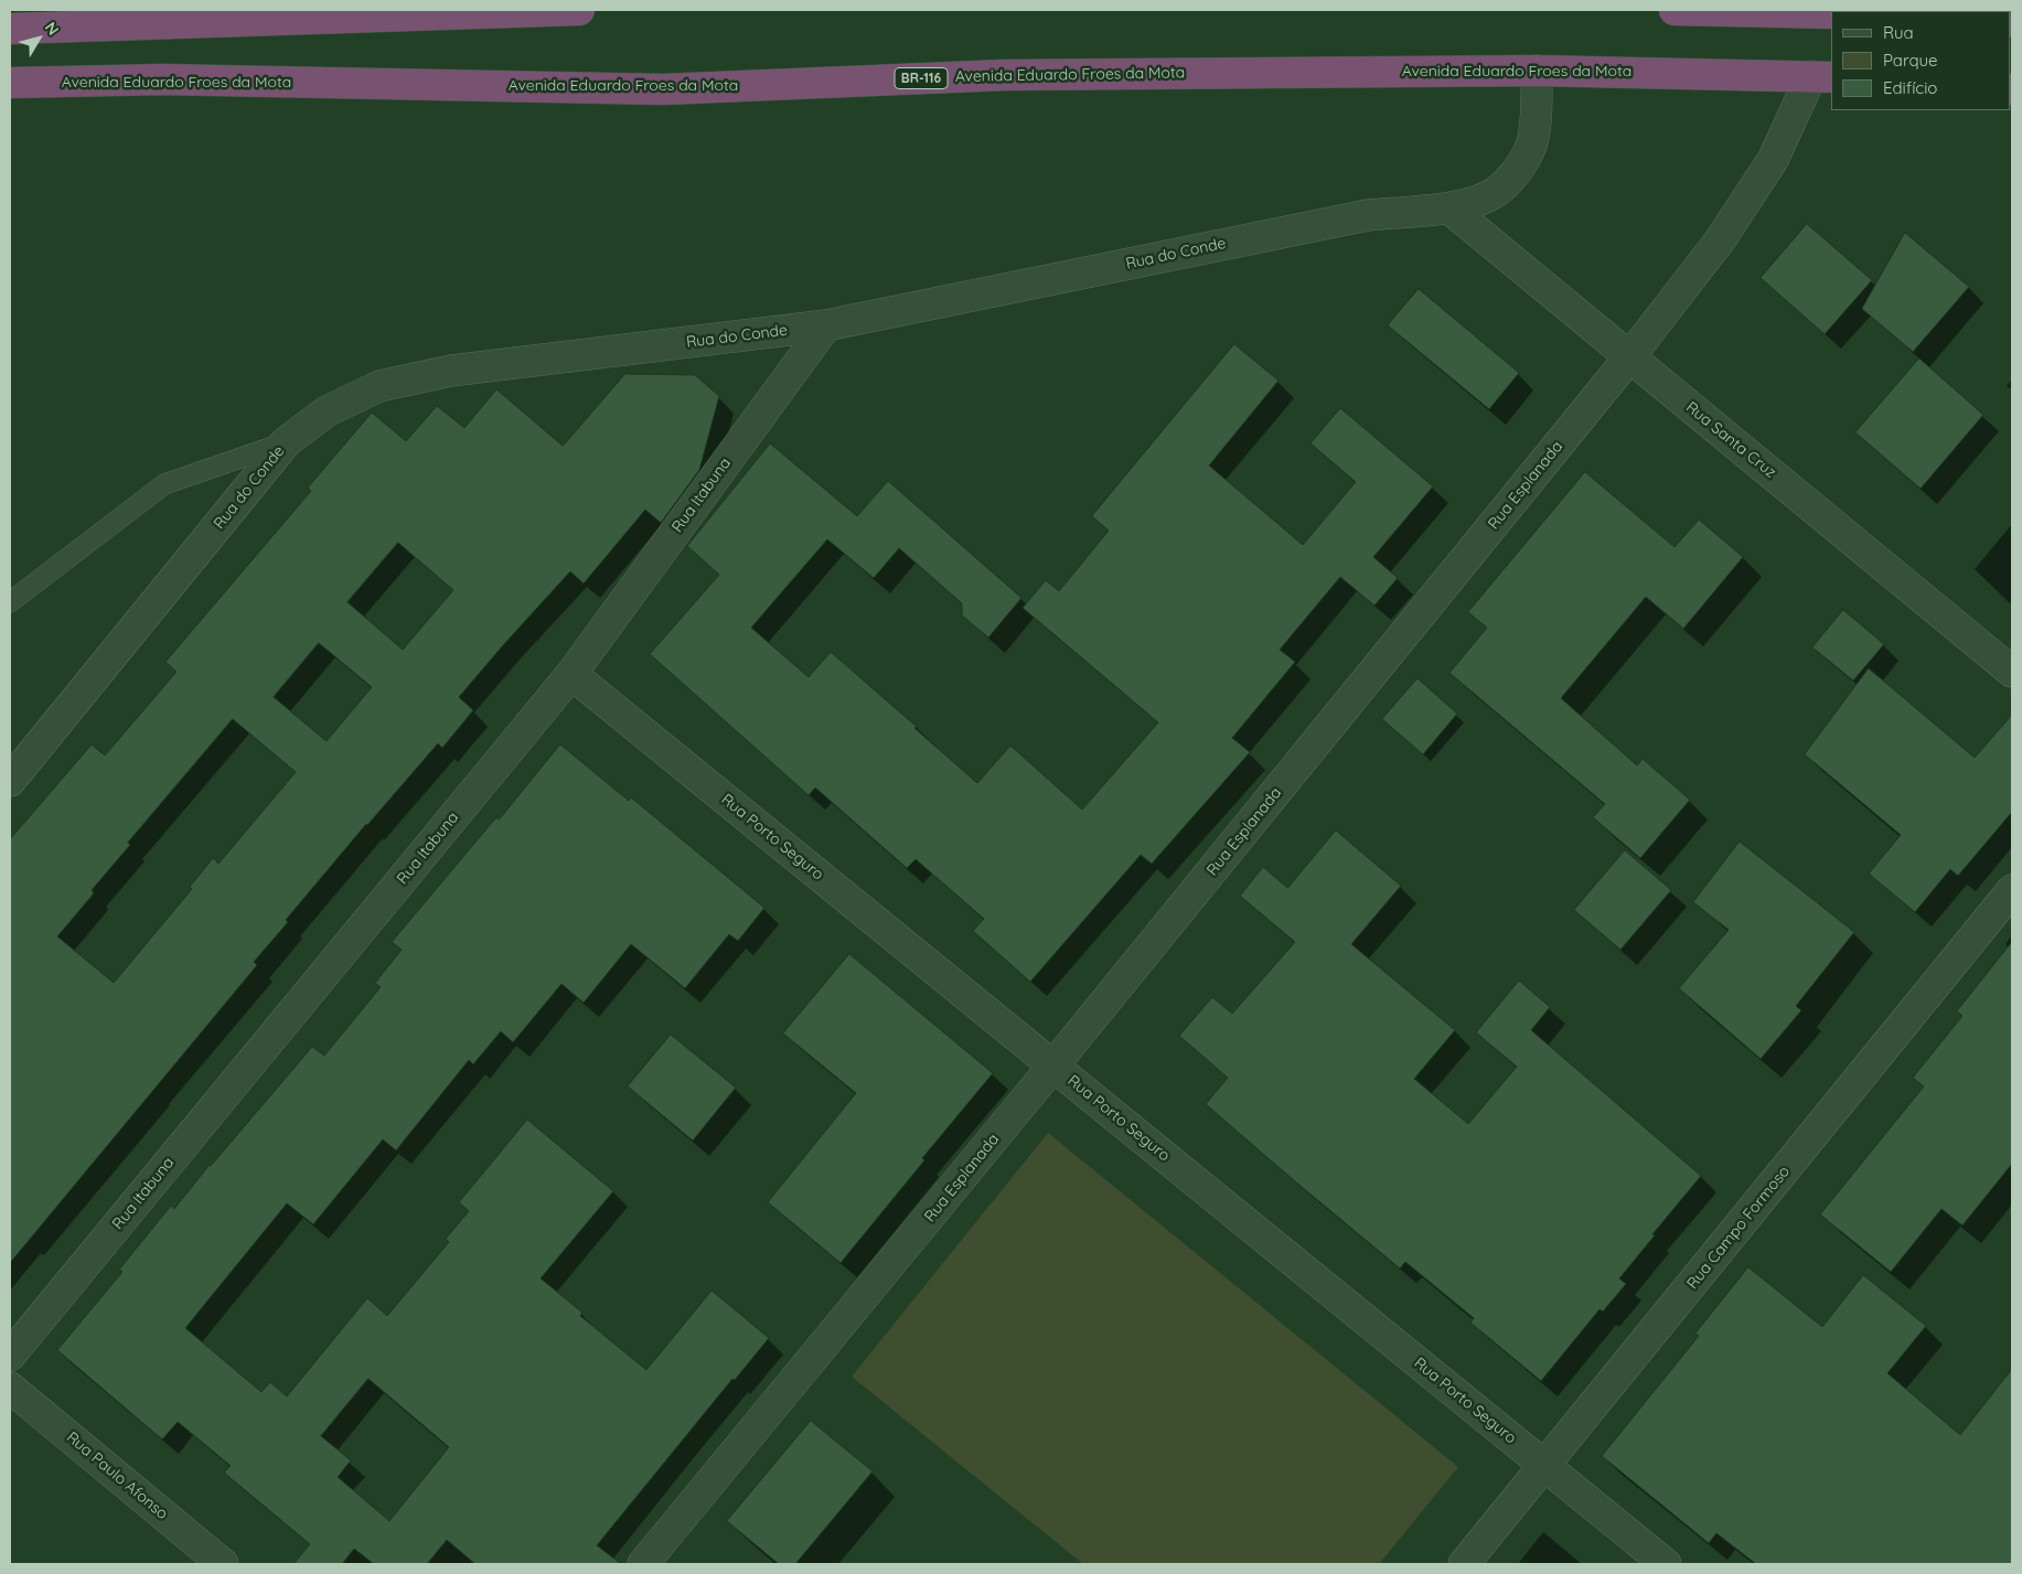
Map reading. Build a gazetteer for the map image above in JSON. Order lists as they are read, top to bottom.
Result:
{
  "streets": {
    "highway": ["Avenida Eduardo Froes da Mota", "BR-116"],
    "street": [
      "Rua do Conde",
      "Rua Santa Cruz",
      "Rua Esplanada",
      "Rua Itabuna",
      "Rua Porto Seguro",
      "Rua Campo Formoso",
      "Rua Paulo Afonso"
    ]
  },
  "crossings": [
    ["Avenida Eduardo Froes da Mota", "Rua do Conde"],
    ["Avenida Eduardo Froes da Mota", "Rua Esplanada"],
    ["Rua do Conde", "Rua Santa Cruz"],
    ["Rua do Conde", "Rua Itabuna"],
    ["Rua Santa Cruz", "Rua Esplanada"],
    ["Rua Esplanada", "Rua Porto Seguro"],
    ["Rua Itabuna", "Rua Porto Seguro"],
    ["Rua Porto Seguro", "Rua Campo Formoso"]
  ],
  "legend": ["Rua", "Parque", "Edifício"],
  "north": "top right"
}
